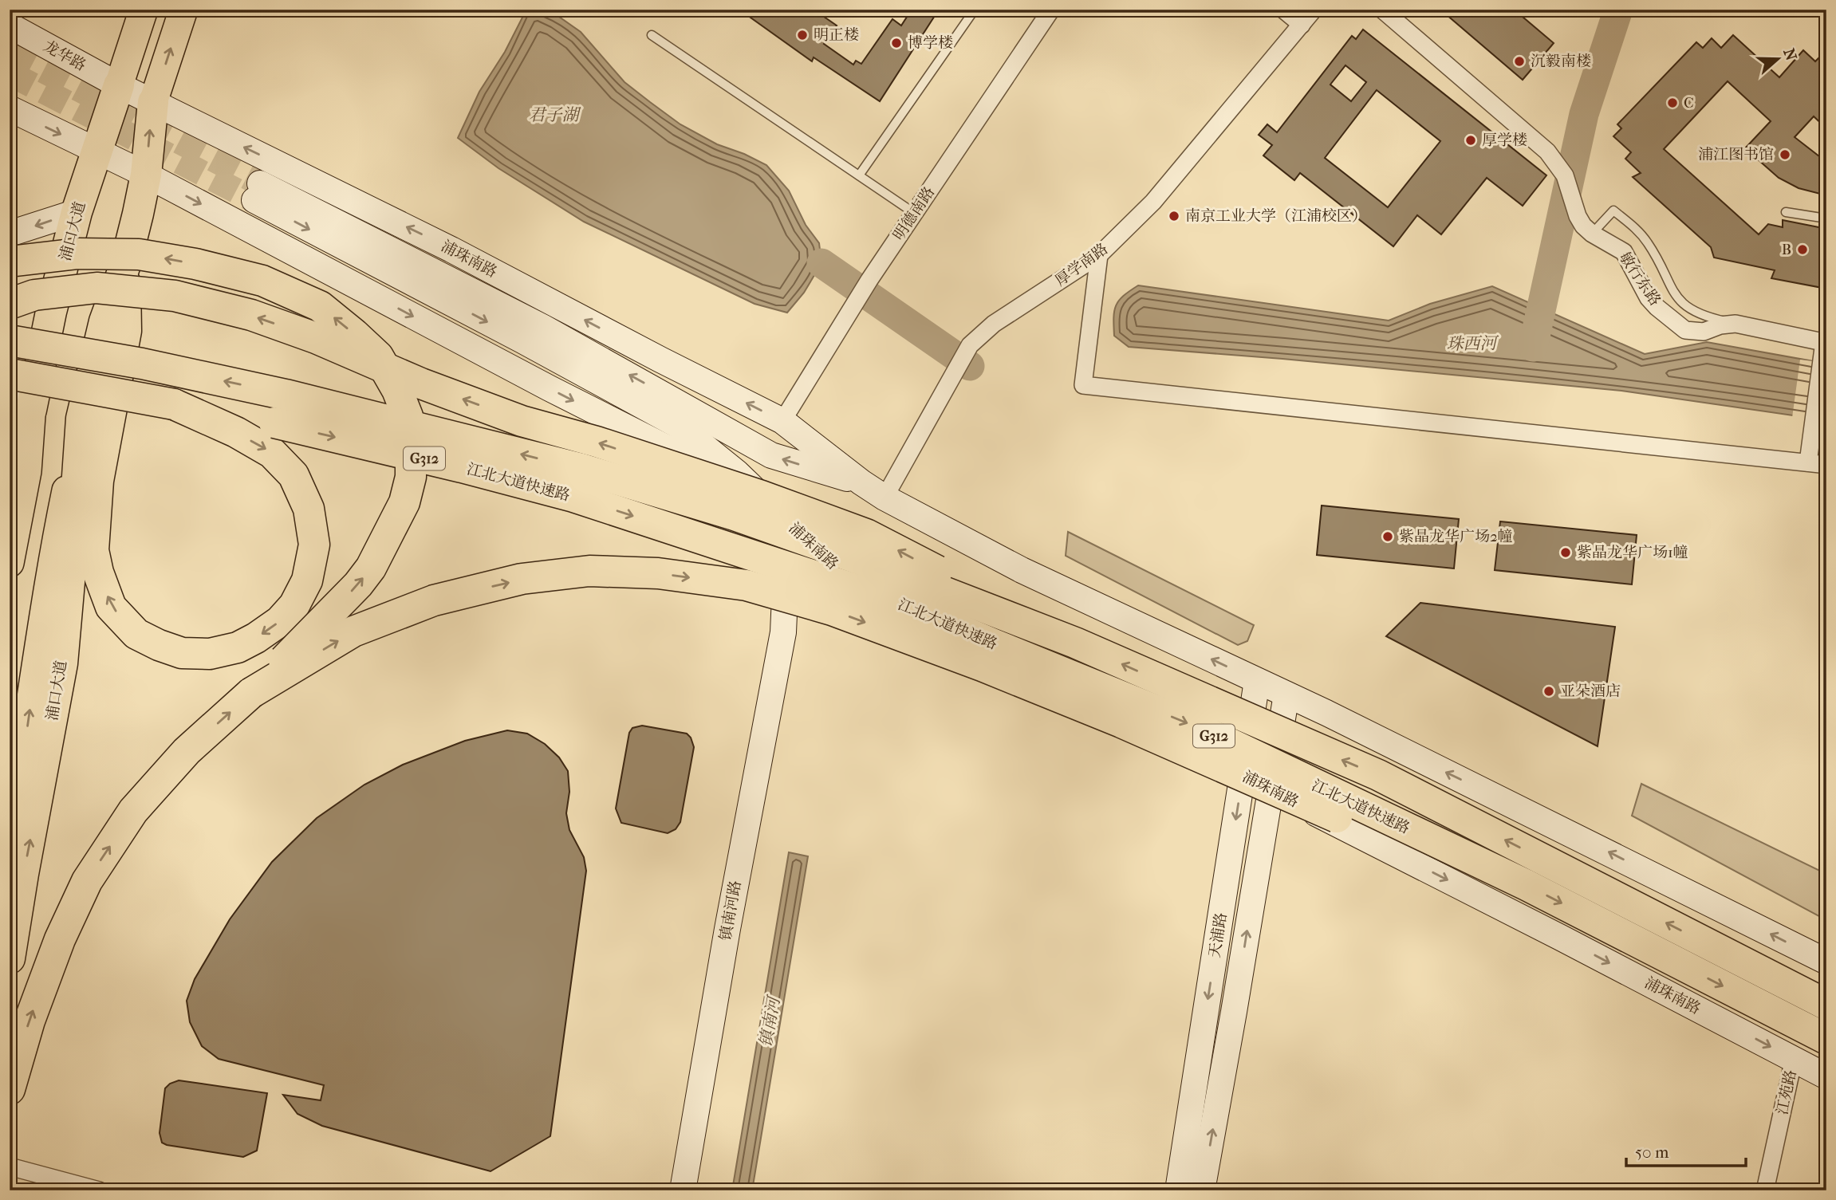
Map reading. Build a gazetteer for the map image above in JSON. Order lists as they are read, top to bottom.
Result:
{
  "streets": {
    "highway": ["浦口大道", "G312", "江北大道快速路"],
    "street": [
      "龙华路",
      "明德南路",
      "浦珠南路",
      "厚学南路",
      "敏行东路",
      "镇南河路",
      "天浦路",
      "江苑路"
    ]
  },
  "crossings": [
    ["龙华路", "浦口大道"],
    ["龙华路", "浦珠南路"],
    ["明德南路", "浦珠南路"],
    ["浦口大道", "浦珠南路"],
    ["浦珠南路", "厚学南路"],
    ["浦珠南路", "镇南河路"],
    ["浦珠南路", "天浦路"],
    ["浦珠南路", "江苑路"]
  ],
  "water": ["君子湖", "珠西河", "镇南河"],
  "places": [
    "明正楼",
    "博学楼",
    "沉毅南楼",
    "C",
    "厚学楼",
    "浦江图书馆",
    "南京工业大学（江浦校区）",
    "B",
    "紫晶龙华广场2幢",
    "紫晶龙华广场1幢",
    "亚朵酒店"
  ],
  "scale_bar": "50 m",
  "north": "right"
}
